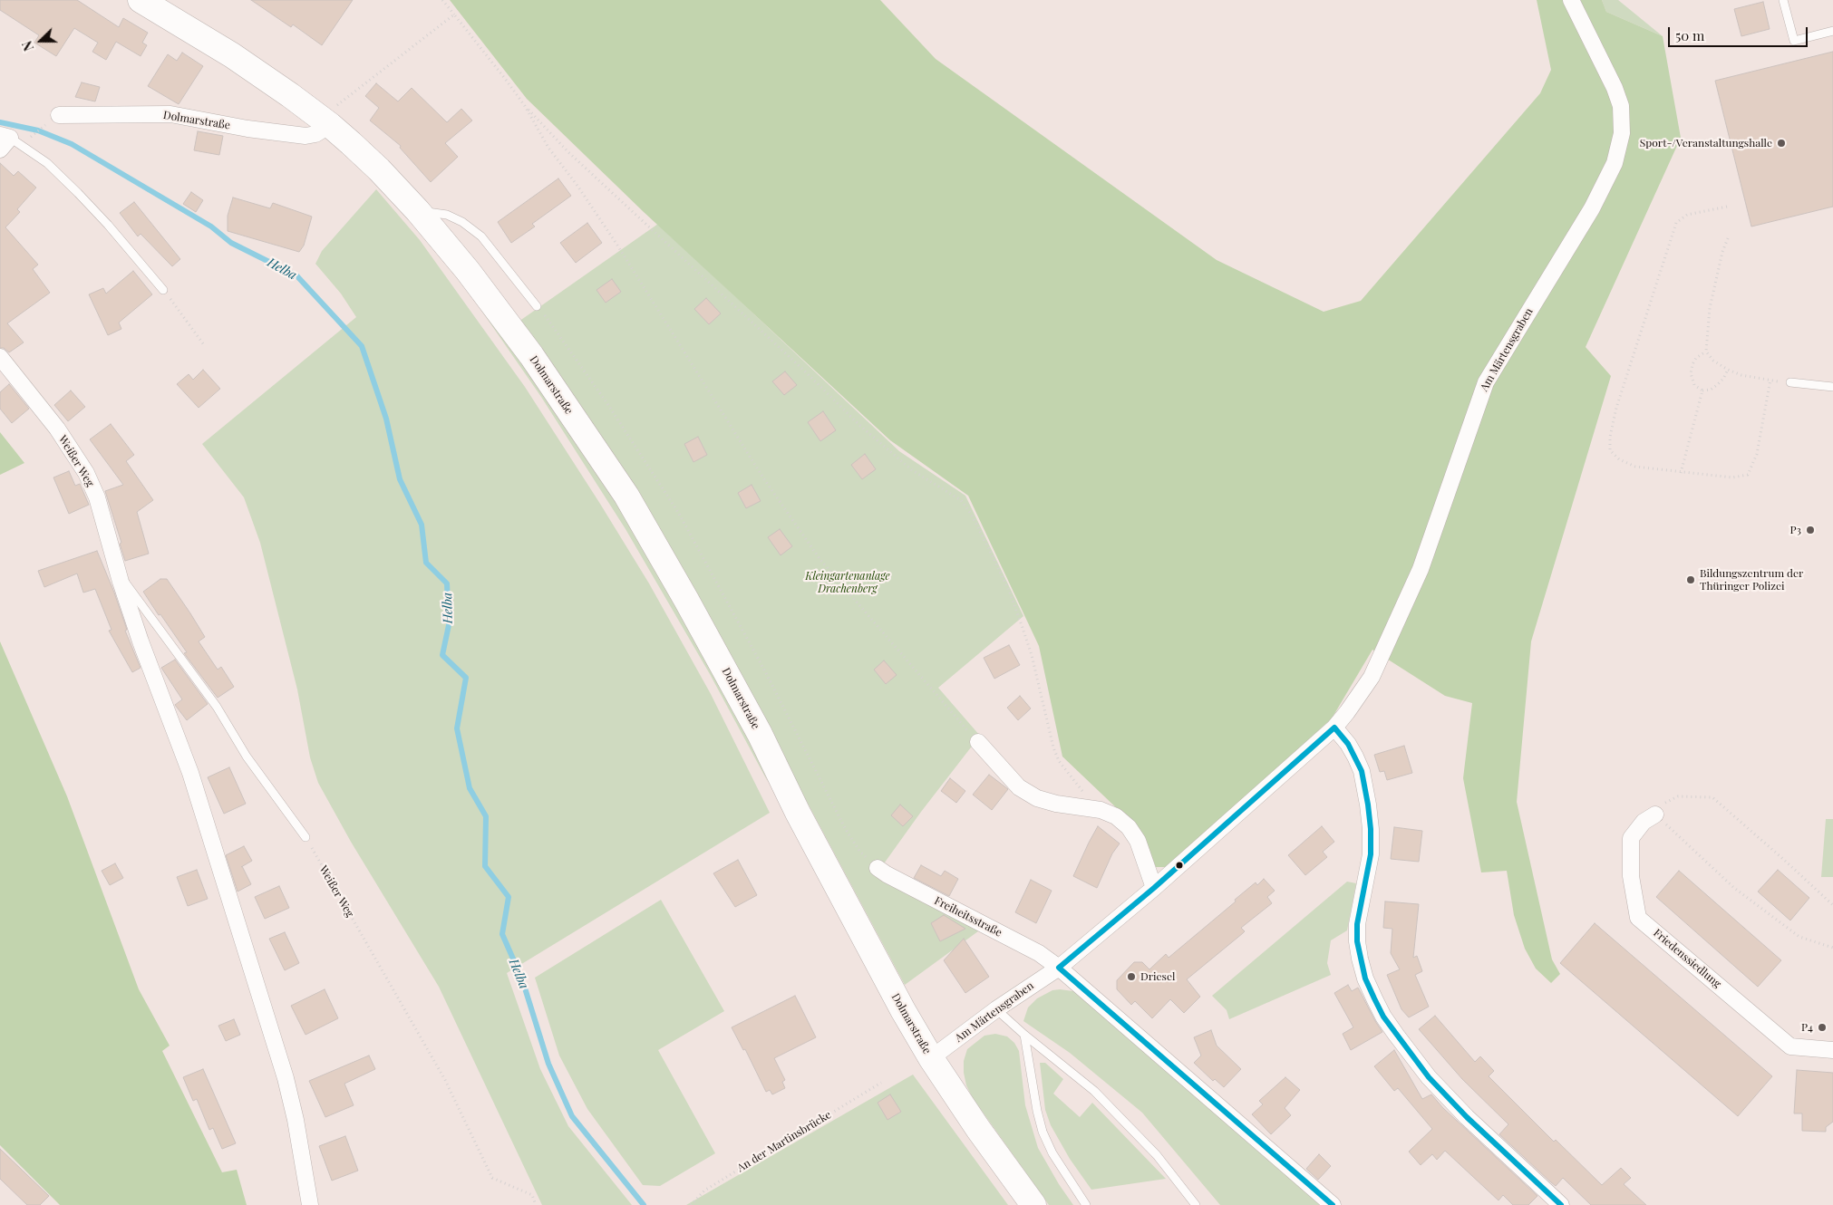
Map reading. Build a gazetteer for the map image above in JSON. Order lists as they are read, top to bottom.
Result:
{
  "streets": {
    "main road": ["Dolmarstraße"],
    "street": [
      "Am Märtensgraben",
      "Weißer Weg",
      "Freiheitsstraße",
      "Friedenssiedlung"
    ],
    "path": ["An der Martinsbrücke"]
  },
  "crossings": [
    ["Dolmarstraße", "Am Märtensgraben"],
    ["Am Märtensgraben", "Freiheitsstraße"]
  ],
  "water": ["Helba"],
  "parks": ["Kleingartenanlage Drachenberg"],
  "places": [
    "Sport-/Veranstaltungshalle",
    "P3",
    "Bildungszentrum der Thüringer Polizei",
    "Driesel",
    "P4"
  ],
  "scale_bar": "50 m",
  "north": "left"
}
